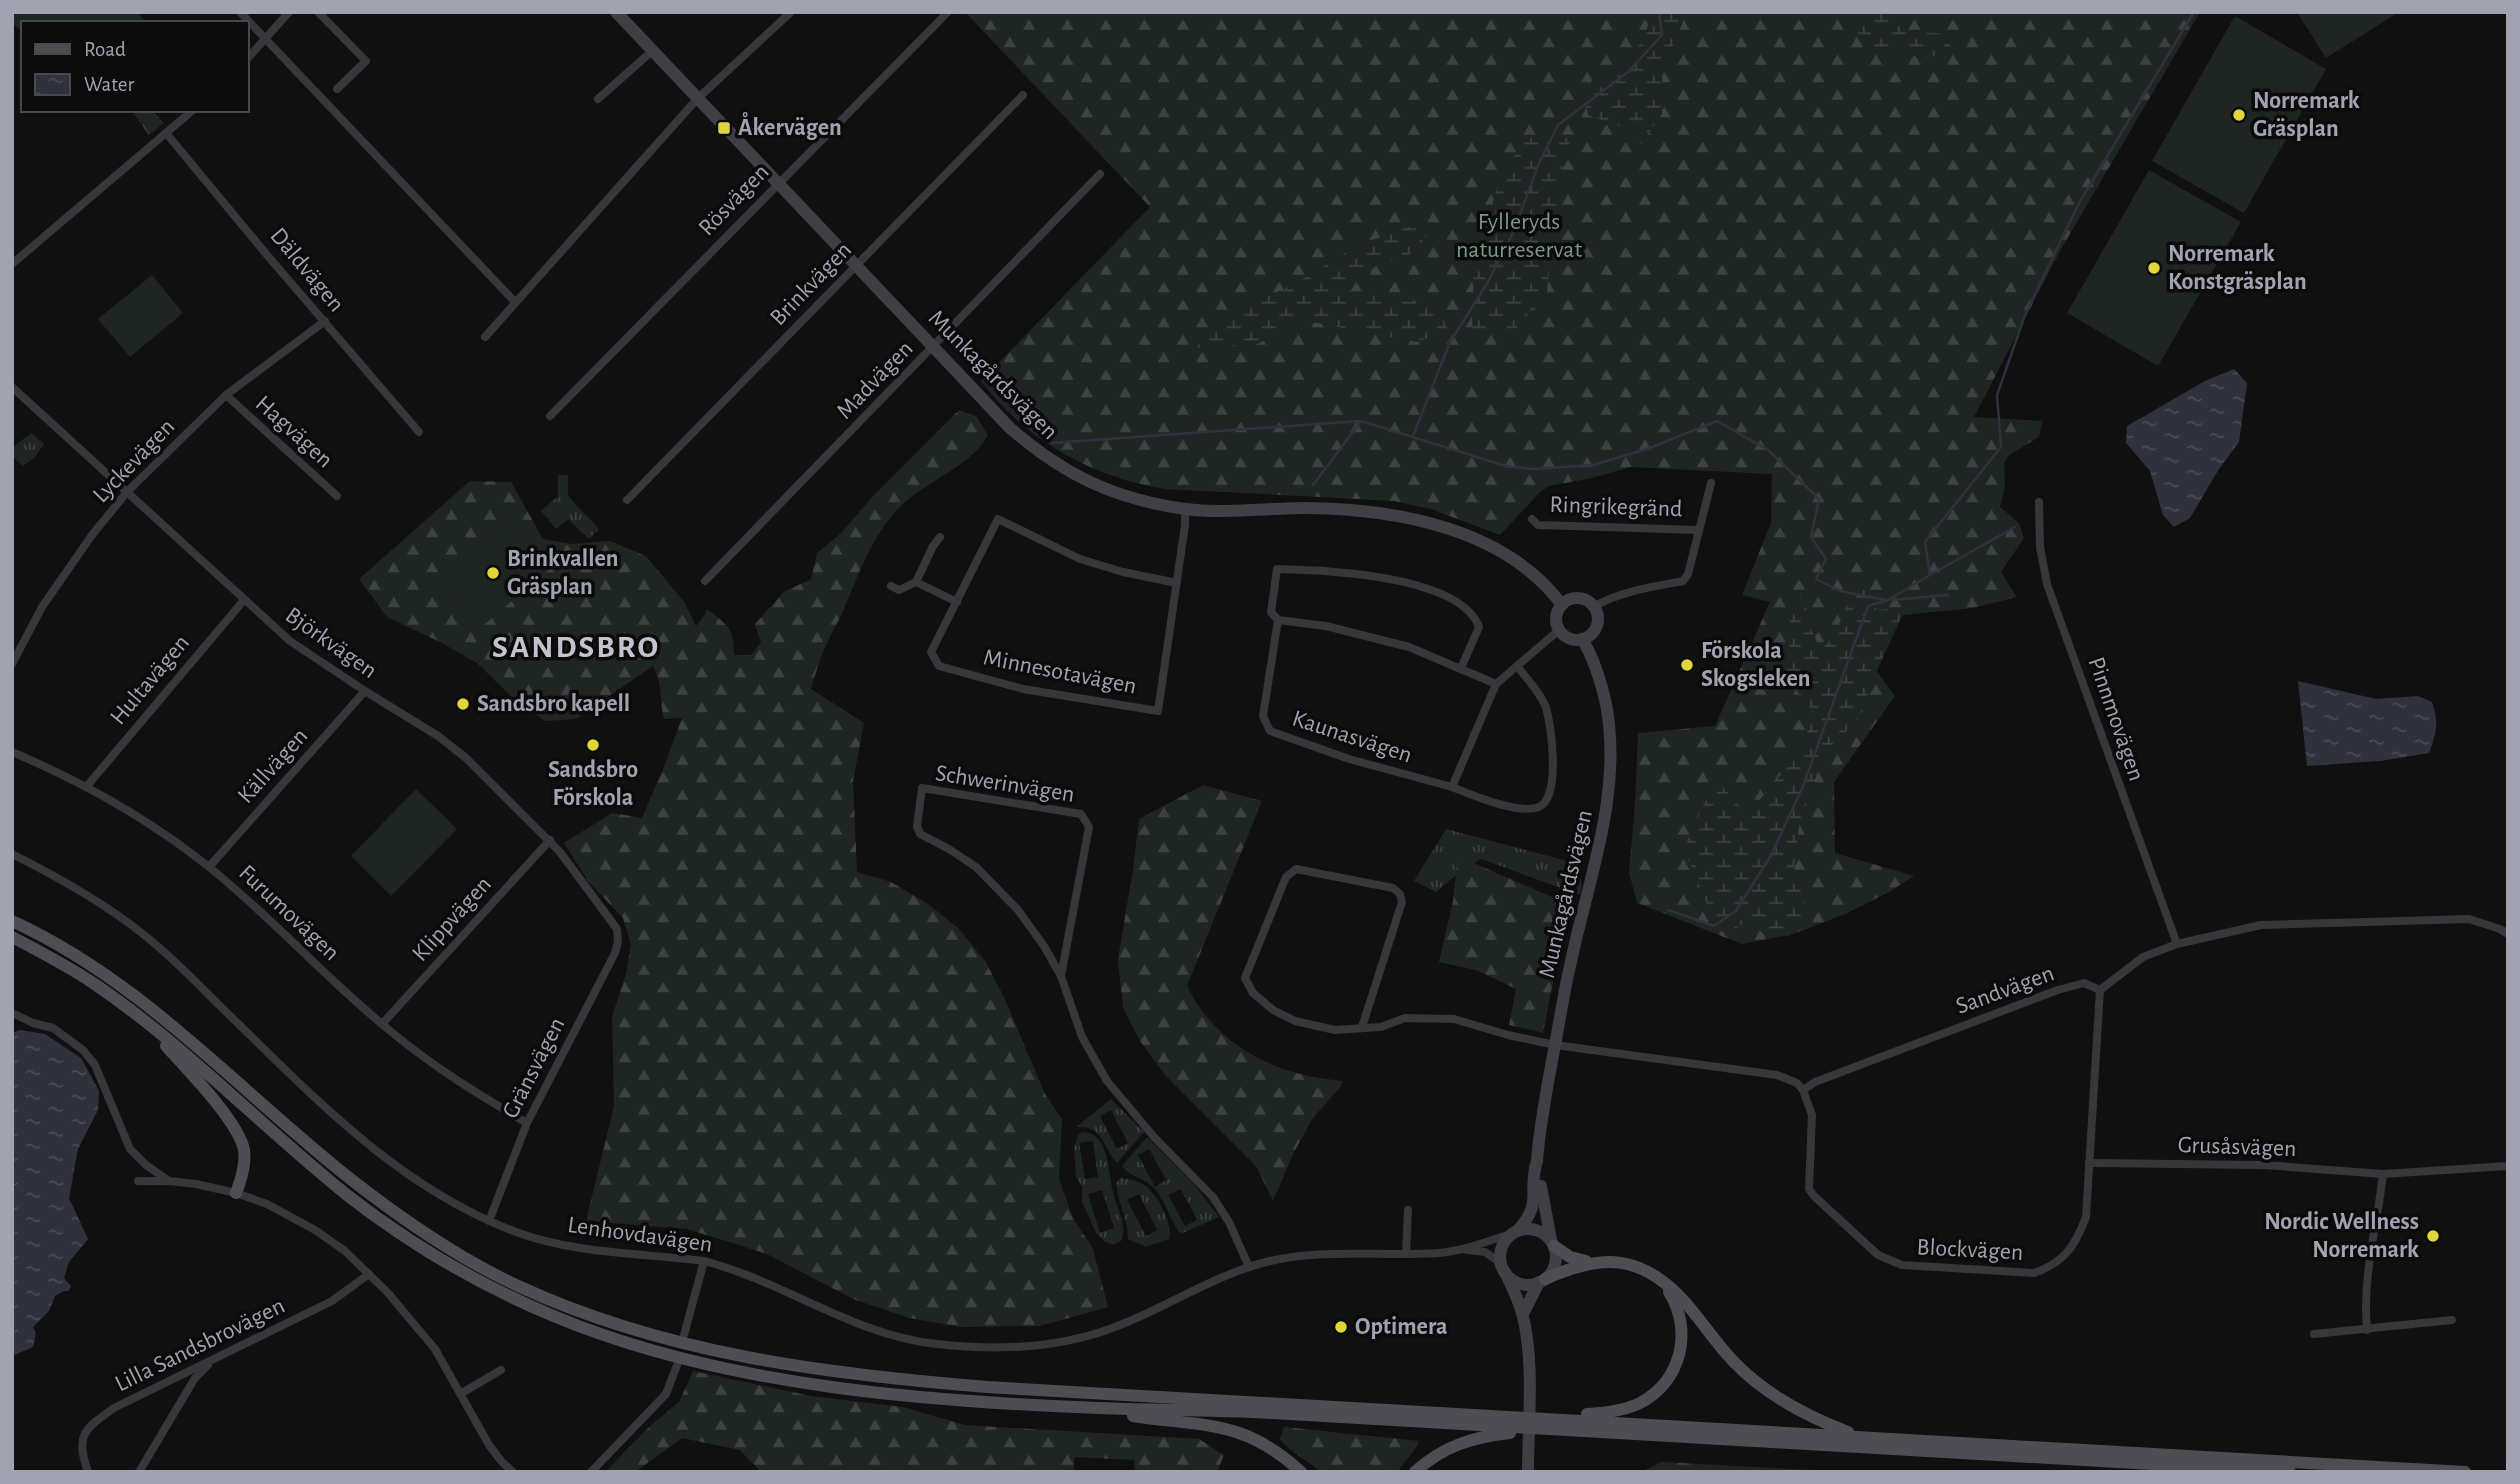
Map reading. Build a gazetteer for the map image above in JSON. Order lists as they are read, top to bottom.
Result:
{
  "streets": {
    "street": [
      "Rösvägen",
      "Däldvägen",
      "Brinkvägen",
      "Munkagårdsvägen",
      "Madvägen",
      "Hagvägen",
      "Lyckevägen",
      "Ringrikegränd",
      "Björkvägen",
      "Minnesotavägen",
      "Hultavägen",
      "Pinnmovägen",
      "Kaunasvägen",
      "Källvägen",
      "Schwerinvägen",
      "Furumovägen",
      "Klippvägen",
      "Sandvägen",
      "Gränsvägen",
      "Grusåsvägen",
      "Lenhovdavägen",
      "Blockvägen",
      "Lilla Sandsbrovägen"
    ]
  },
  "crossings": [
    ["Rösvägen", "Munkagårdsvägen"],
    ["Däldvägen", "Lyckevägen"],
    ["Brinkvägen", "Munkagårdsvägen"],
    ["Munkagårdsvägen", "Madvägen"],
    ["Munkagårdsvägen", "Ringrikegränd"],
    ["Munkagårdsvägen", "Minnesotavägen"],
    ["Munkagårdsvägen", "Lenhovdavägen"],
    ["Hagvägen", "Lyckevägen"],
    ["Lyckevägen", "Björkvägen"],
    ["Björkvägen", "Hultavägen"],
    ["Björkvägen", "Källvägen"],
    ["Björkvägen", "Klippvägen"],
    ["Björkvägen", "Gränsvägen"],
    ["Hultavägen", "Furumovägen"],
    ["Källvägen", "Furumovägen"],
    ["Schwerinvägen", "Lenhovdavägen"],
    ["Furumovägen", "Klippvägen"],
    ["Furumovägen", "Gränsvägen"],
    ["Sandvägen", "Blockvägen"],
    ["Gränsvägen", "Lenhovdavägen"],
    ["Grusåsvägen", "Blockvägen"]
  ],
  "districts": ["SANDSBRO"],
  "parks": ["Fylleryds naturreservat"],
  "places": {
    "other": [
      "Norremark Gräsplan",
      "Norremark Konstgräsplan",
      "Brinkvallen Gräsplan",
      "Förskola Skogsleken",
      "Sandsbro kapell",
      "Sandsbro Förskola",
      "Nordic Wellness Norremark",
      "Optimera"
    ],
    "transit": ["Åkervägen"]
  },
  "legend": ["Road", "Water"]
}
